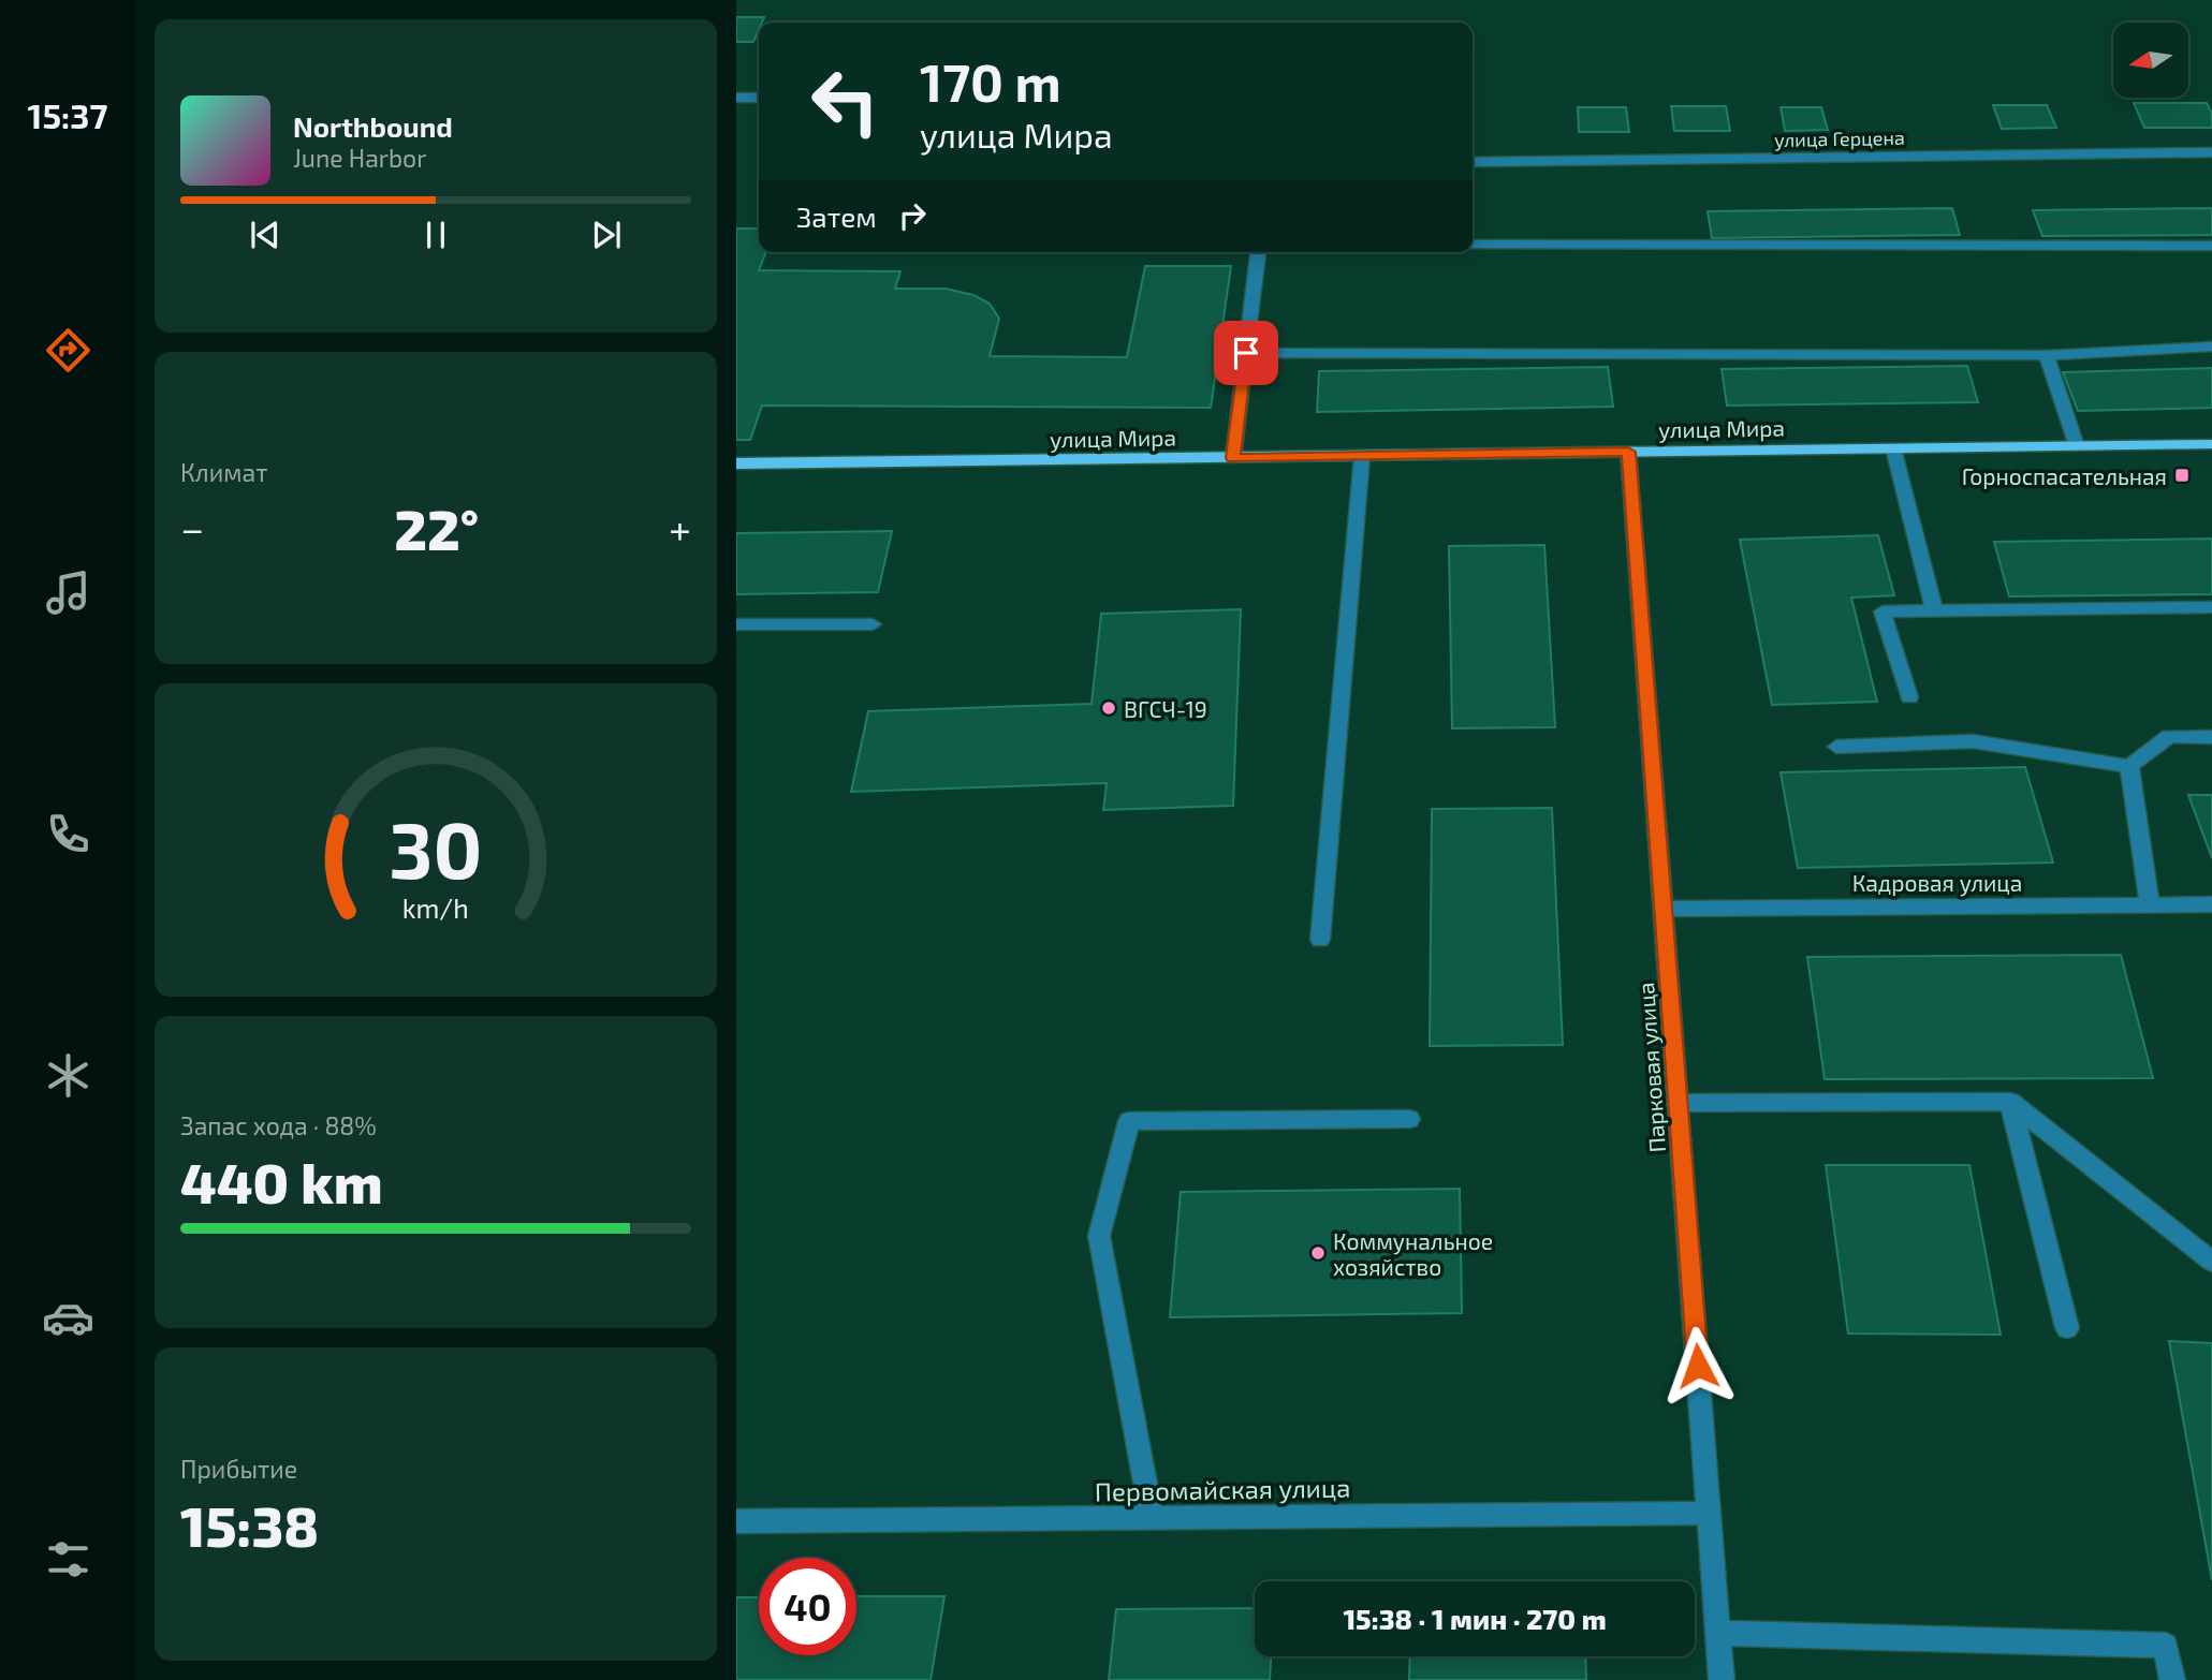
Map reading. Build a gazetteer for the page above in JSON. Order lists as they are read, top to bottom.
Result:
{
  "streets": {
    "main road": ["улица Мира"],
    "street": [
      "улица Герцена",
      "Кадровая улица",
      "Парковая улица",
      "Первомайская улица"
    ]
  },
  "crossings": [
    ["улица Мира", "Парковая улица"],
    ["Кадровая улица", "Парковая улица"],
    ["Парковая улица", "Первомайская улица"]
  ],
  "places": {
    "transit": ["Горноспасательная"],
    "other": ["ВГСЧ-19", "Коммунальное хозяйство"]
  },
  "north": "left",
  "page": {
    "tabs": "15:37",
    "turn": ["170 m", "улица Мира"],
    "song": ["Northbound", "June Harbor"],
    "then": "Затем",
    "tile": [
      "Климат",
      ["Запас хода · 88%", "440 km"],
      ["Прибытие", "15:38"]
    ],
    "heat": ["−", "22°", "+"],
    "limit": "40",
    "trip": "15:38 · 1 мин · 270 m",
    "gauge": ["30", "km/h"]
  }
}
